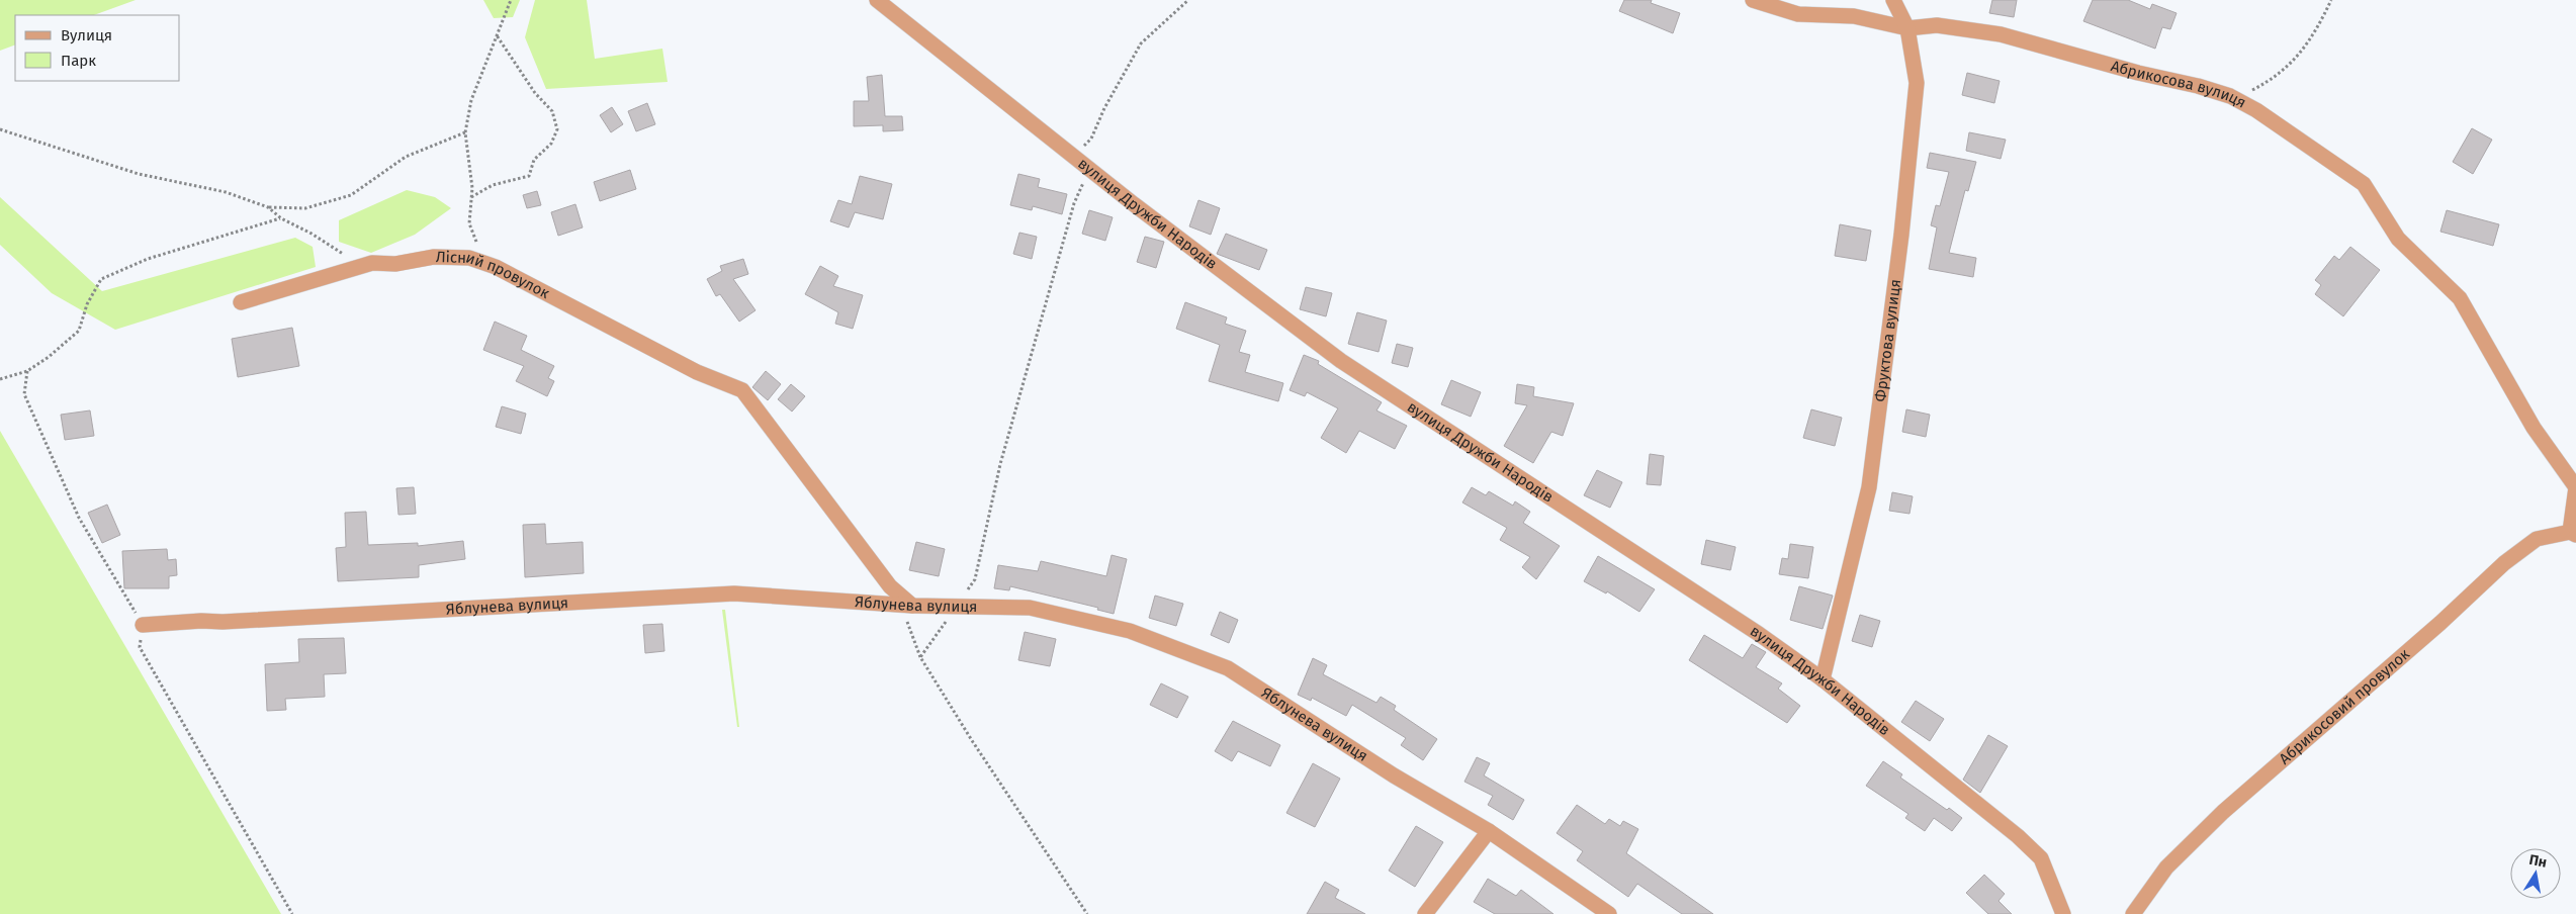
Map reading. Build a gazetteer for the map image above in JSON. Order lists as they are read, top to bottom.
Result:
{
  "streets": {
    "street": [
      "Абрикосова вулиця",
      "вулиця Дружби Народів",
      "Лісний провулок",
      "Фруктова вулиця",
      "Яблунева вулиця",
      "Абрикосовий провулок"
    ]
  },
  "crossings": [
    ["Абрикосова вулиця", "Фруктова вулиця"],
    ["Абрикосова вулиця", "Абрикосовий провулок"],
    ["вулиця Дружби Народів", "Фруктова вулиця"],
    ["Лісний провулок", "Яблунева вулиця"]
  ],
  "legend": ["Вулиця", "Парк"],
  "north": "top"
}
